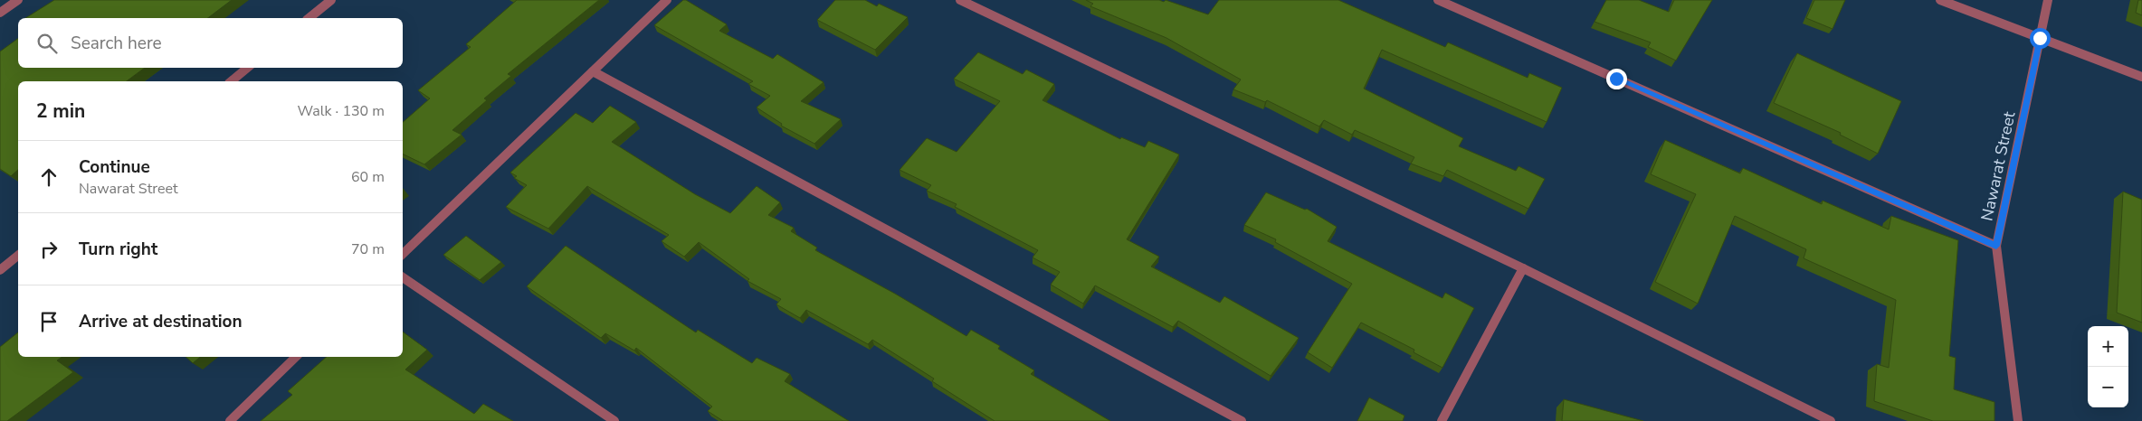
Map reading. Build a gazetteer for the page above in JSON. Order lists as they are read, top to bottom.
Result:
{
  "streets": {
    "street": ["Nawarat Street"]
  },
  "page": {
    "search": "Search here",
    "heading": ["2 min", "Walk · 130 m"],
    "list": [
      ["Continue", "Nawarat Street", "60 m"],
      ["Turn right", "70 m"],
      "Arrive at destination"
    ],
    "map_buttons": ["+", "−"]
  }
}
